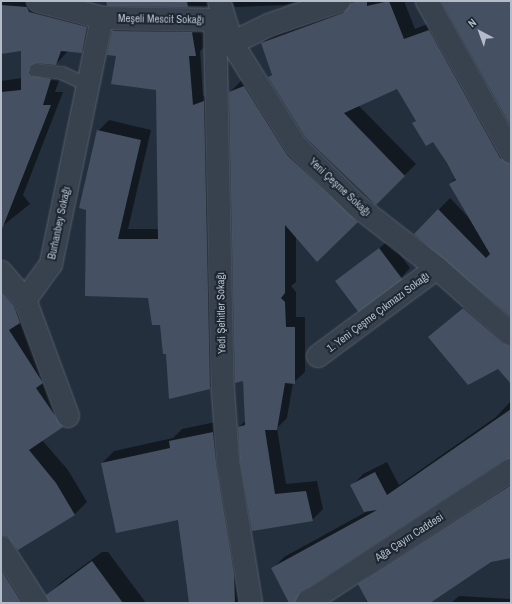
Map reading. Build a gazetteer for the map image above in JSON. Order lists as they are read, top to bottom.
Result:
{
  "streets": {
    "street": [
      "Meşeli Mescit Sokağı",
      "Yeni Çeşme Sokağı",
      "Burhanbey Sokağı",
      "1. Yeni Çeşme Çıkmazı Sokağı",
      "Yedi Şehitler Sokağı",
      "Ağa Çayırı Caddesi"
    ]
  },
  "crossings": [
    ["Meşeli Mescit Sokağı", "Yeni Çeşme Sokağı"],
    ["Meşeli Mescit Sokağı", "Burhanbey Sokağı"],
    ["Meşeli Mescit Sokağı", "Yedi Şehitler Sokağı"],
    ["Yeni Çeşme Sokağı", "1. Yeni Çeşme Çıkmazı Sokağı"]
  ],
  "north": "top left"
}
